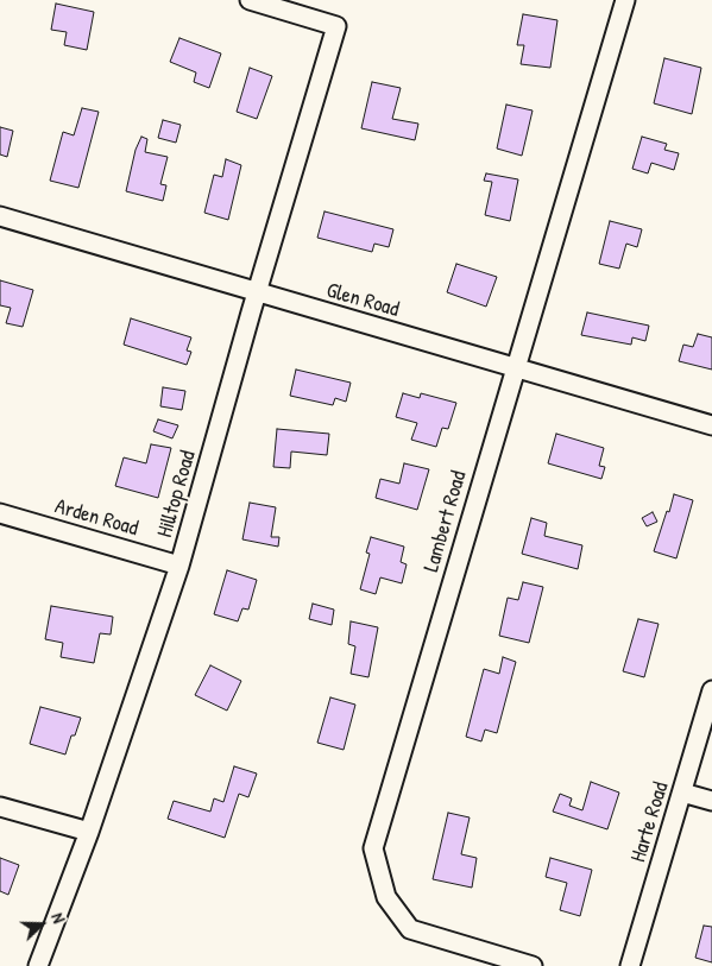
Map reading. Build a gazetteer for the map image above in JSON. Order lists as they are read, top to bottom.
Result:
{
  "streets": {
    "street": [
      "Glen Road",
      "Hilltop Road",
      "Arden Road",
      "Lambert Road",
      "Harte Road"
    ]
  },
  "crossings": [
    ["Glen Road", "Hilltop Road"],
    ["Glen Road", "Lambert Road"],
    ["Hilltop Road", "Arden Road"]
  ],
  "north": "right"
}
